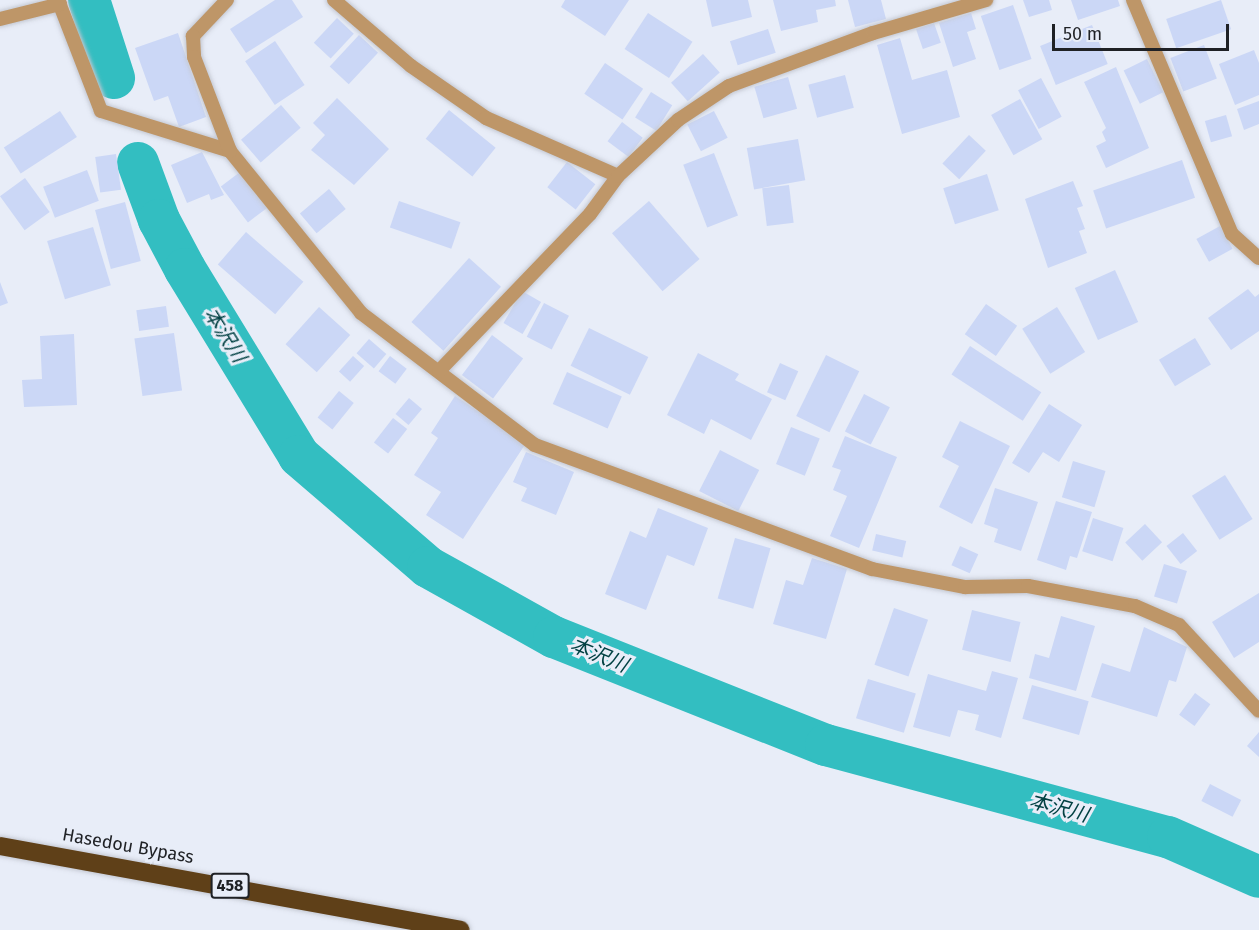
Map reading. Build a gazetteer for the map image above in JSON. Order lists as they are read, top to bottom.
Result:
{
  "streets": {
    "highway": ["Hasedou Bypass", "458"]
  },
  "water": ["本沢川"],
  "scale_bar": "50 m"
}
